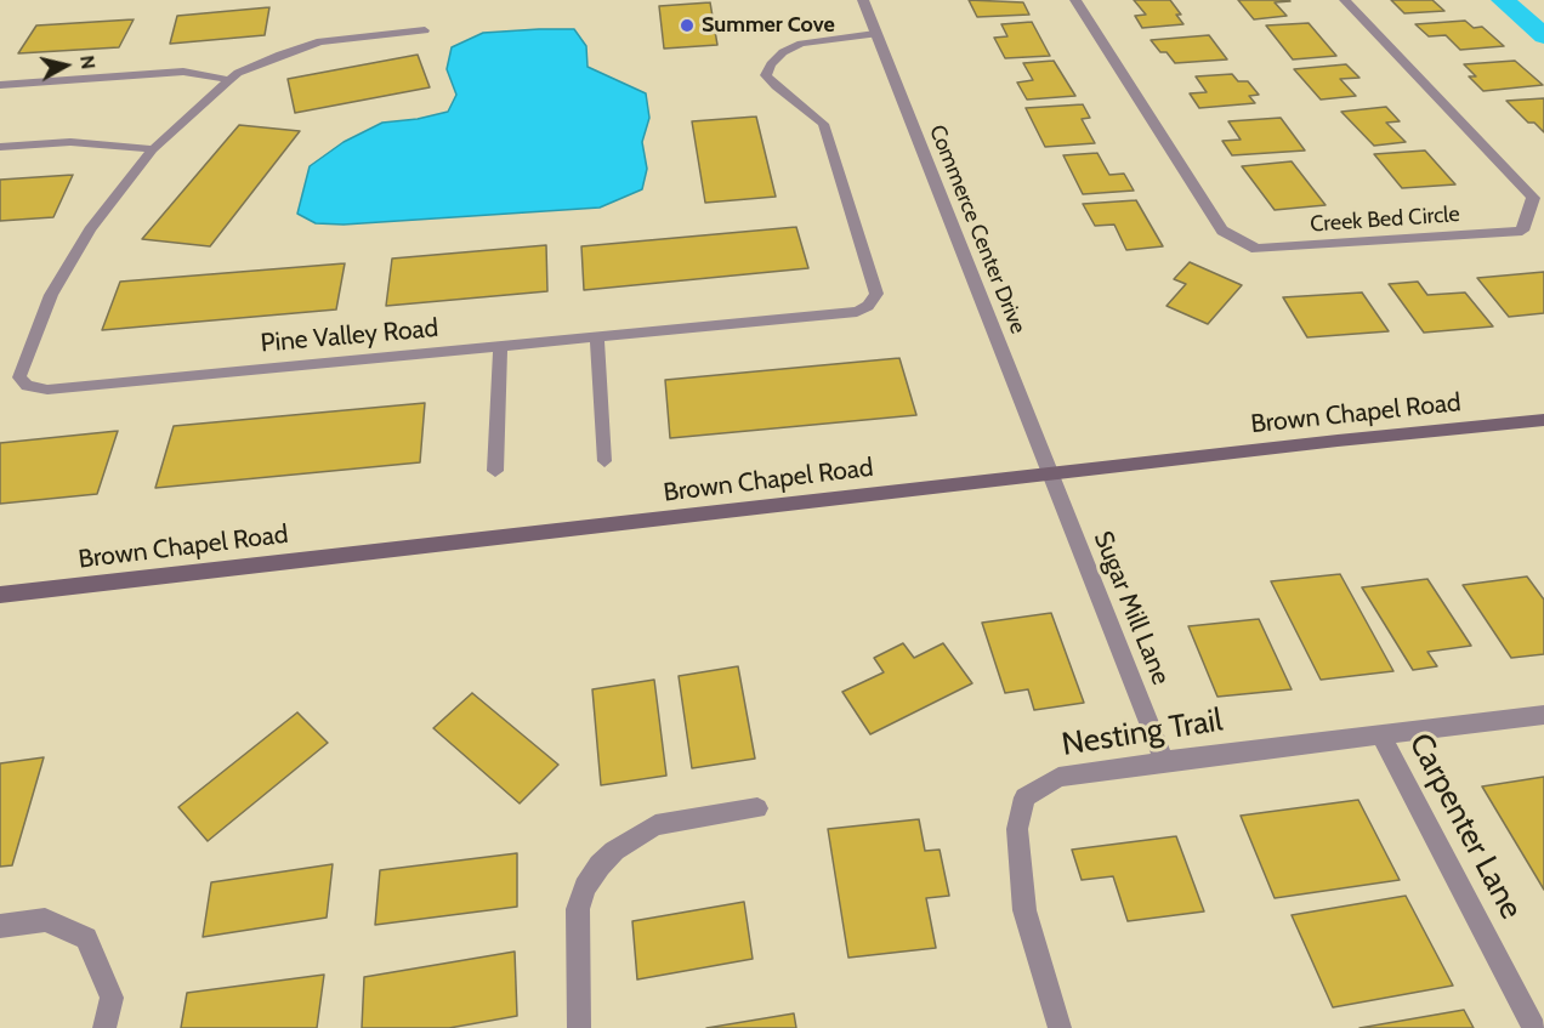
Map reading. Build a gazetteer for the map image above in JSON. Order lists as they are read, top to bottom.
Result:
{
  "streets": {
    "street": [
      "Creek Bed Circle",
      "Commerce Center Drive",
      "Brown Chapel Road",
      "Sugar Mill Lane",
      "Nesting Trail",
      "Carpenter Lane"
    ],
    "lane": ["Pine Valley Road"]
  },
  "crossings": [
    ["Commerce Center Drive", "Pine Valley Road"],
    ["Commerce Center Drive", "Brown Chapel Road"],
    ["Commerce Center Drive", "Sugar Mill Lane"],
    ["Brown Chapel Road", "Sugar Mill Lane"],
    ["Sugar Mill Lane", "Nesting Trail"],
    ["Nesting Trail", "Carpenter Lane"]
  ],
  "places": ["Summer Cove"],
  "north": "right"
}
